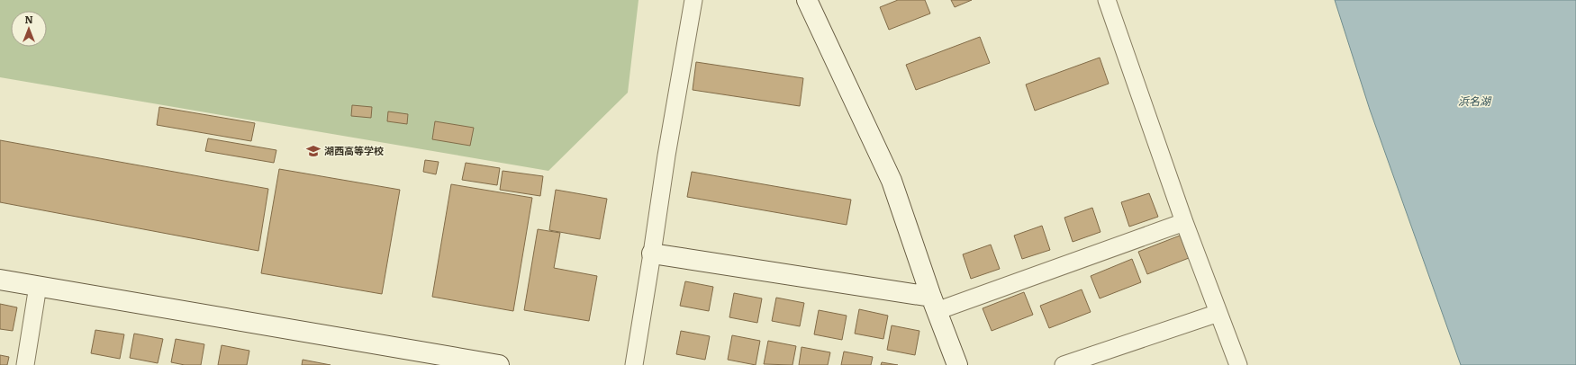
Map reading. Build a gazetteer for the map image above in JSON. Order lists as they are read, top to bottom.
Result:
{
  "water": ["浜名湖"],
  "places": {
    "school or university": ["湖西高等学校"]
  },
  "north": "top"
}
